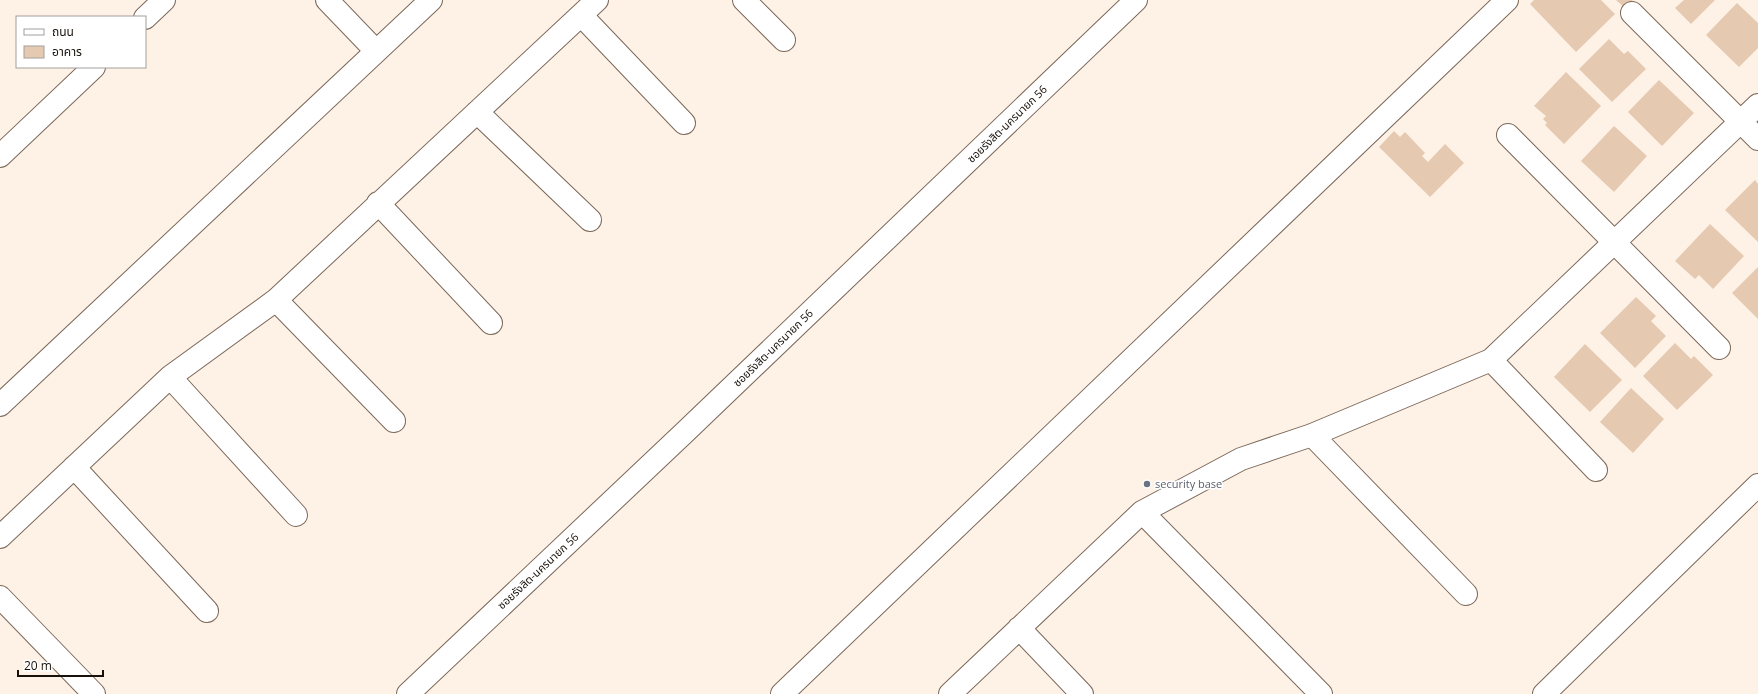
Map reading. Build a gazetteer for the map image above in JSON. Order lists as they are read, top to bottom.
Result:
{
  "streets": {
    "street": ["ซอยรังสิต-นครนายก 56"]
  },
  "places": ["security base"],
  "legend": ["ถนน", "อาคาร"],
  "scale_bar": "20 m"
}
